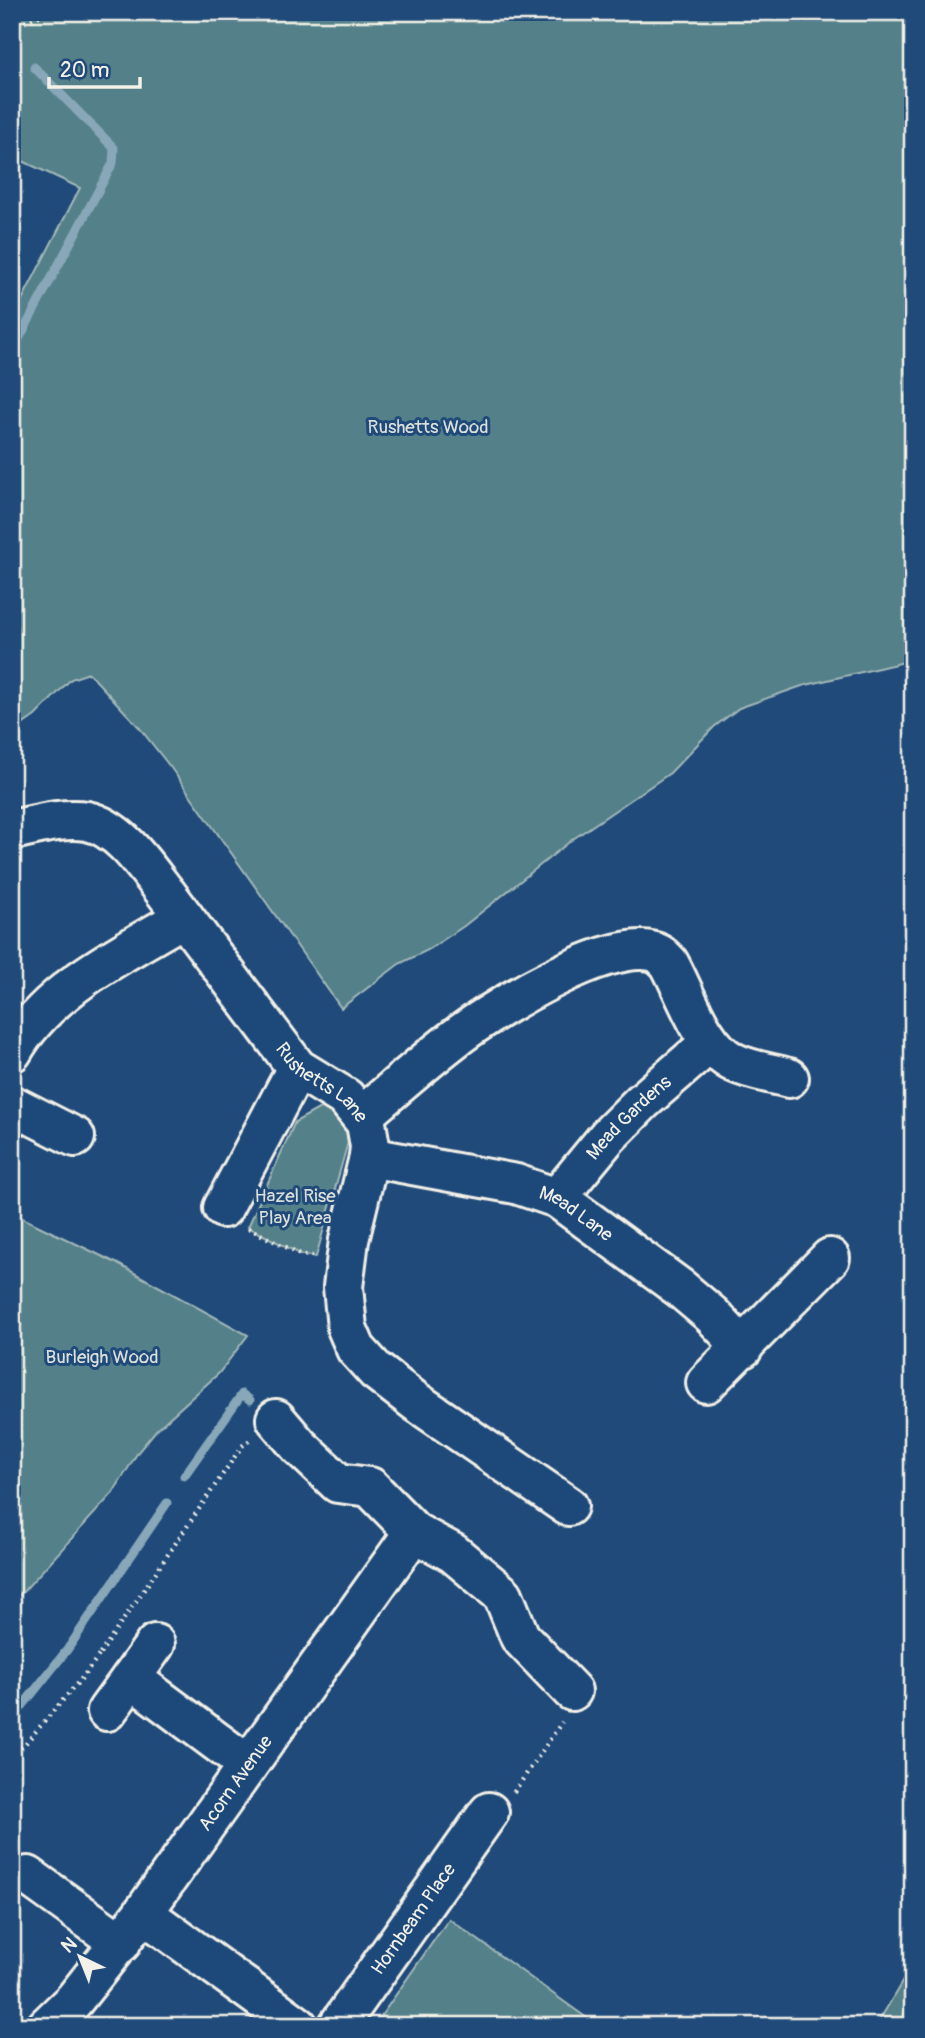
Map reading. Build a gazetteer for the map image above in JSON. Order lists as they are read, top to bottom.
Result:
{
  "streets": {
    "street": [
      "Rushetts Lane",
      "Mead Gardens",
      "Mead Lane",
      "Acorn Avenue",
      "Hornbeam Place"
    ]
  },
  "crossings": [
    ["Rushetts Lane", "Mead Lane"],
    ["Mead Gardens", "Mead Lane"]
  ],
  "parks": ["Rushetts Wood", "Hazel Rise Play Area", "Burleigh Wood"],
  "scale_bar": "20 m",
  "north": "top left"
}
